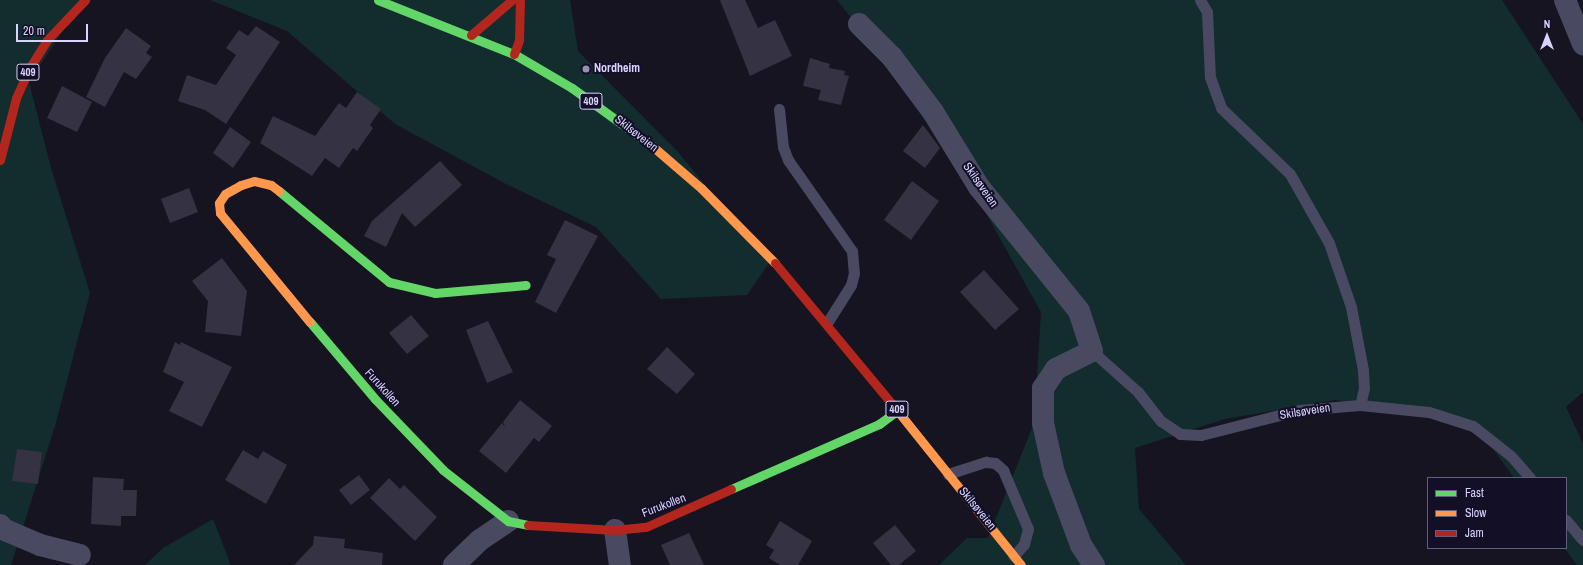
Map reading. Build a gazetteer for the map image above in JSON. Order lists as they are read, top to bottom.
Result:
{
  "streets": {
    "street": ["409", "Skilsøveien", "Furukollen"]
  },
  "crossings": [
    ["Skilsøveien", "Furukollen"]
  ],
  "places": ["Nordheim"],
  "legend": ["Fast", "Slow", "Jam"],
  "scale_bar": "20 m",
  "north": "top"
}
